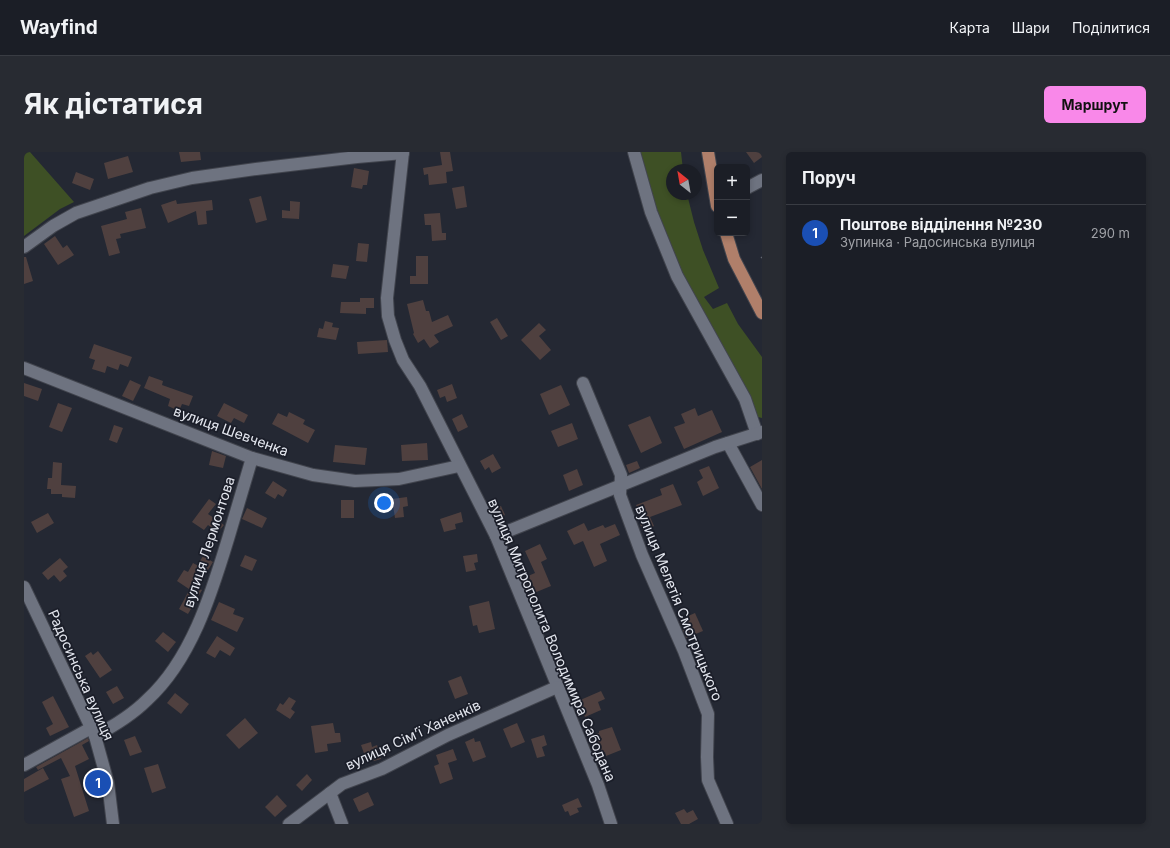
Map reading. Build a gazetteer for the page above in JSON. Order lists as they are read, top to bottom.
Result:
{
  "streets": {
    "street": [
      "вулиця Шевченка",
      "вулиця Лермонтова",
      "вулиця Мелетія Смотрицького",
      "вулиця Митрополита Володимира Сабодана",
      "Радосинська вулиця",
      "вулиця Сімʼї Ханенків"
    ]
  },
  "crossings": [
    ["вулиця Шевченка", "вулиця Лермонтова"],
    ["вулиця Шевченка", "вулиця Митрополита Володимира Сабодана"],
    ["вулиця Лермонтова", "Радосинська вулиця"],
    ["вулиця Митрополита Володимира Сабодана", "вулиця Сімʼї Ханенків"]
  ],
  "north": "top left",
  "page": {
    "header": "Wayfind",
    "nav": ["Карта", "Шари", "Поділитися"],
    "buttons": "Маршрут",
    "title": "Як дістатися",
    "heading": "Поруч",
    "map_buttons": ["+", "−"],
    "list": [
      {
        "mark": "1",
        "name": "Поштове відділення №230",
        "note": "Зупинка · Радосинська вулиця",
        "value": "290 m"
      }
    ],
    "pins": "1"
  }
}
